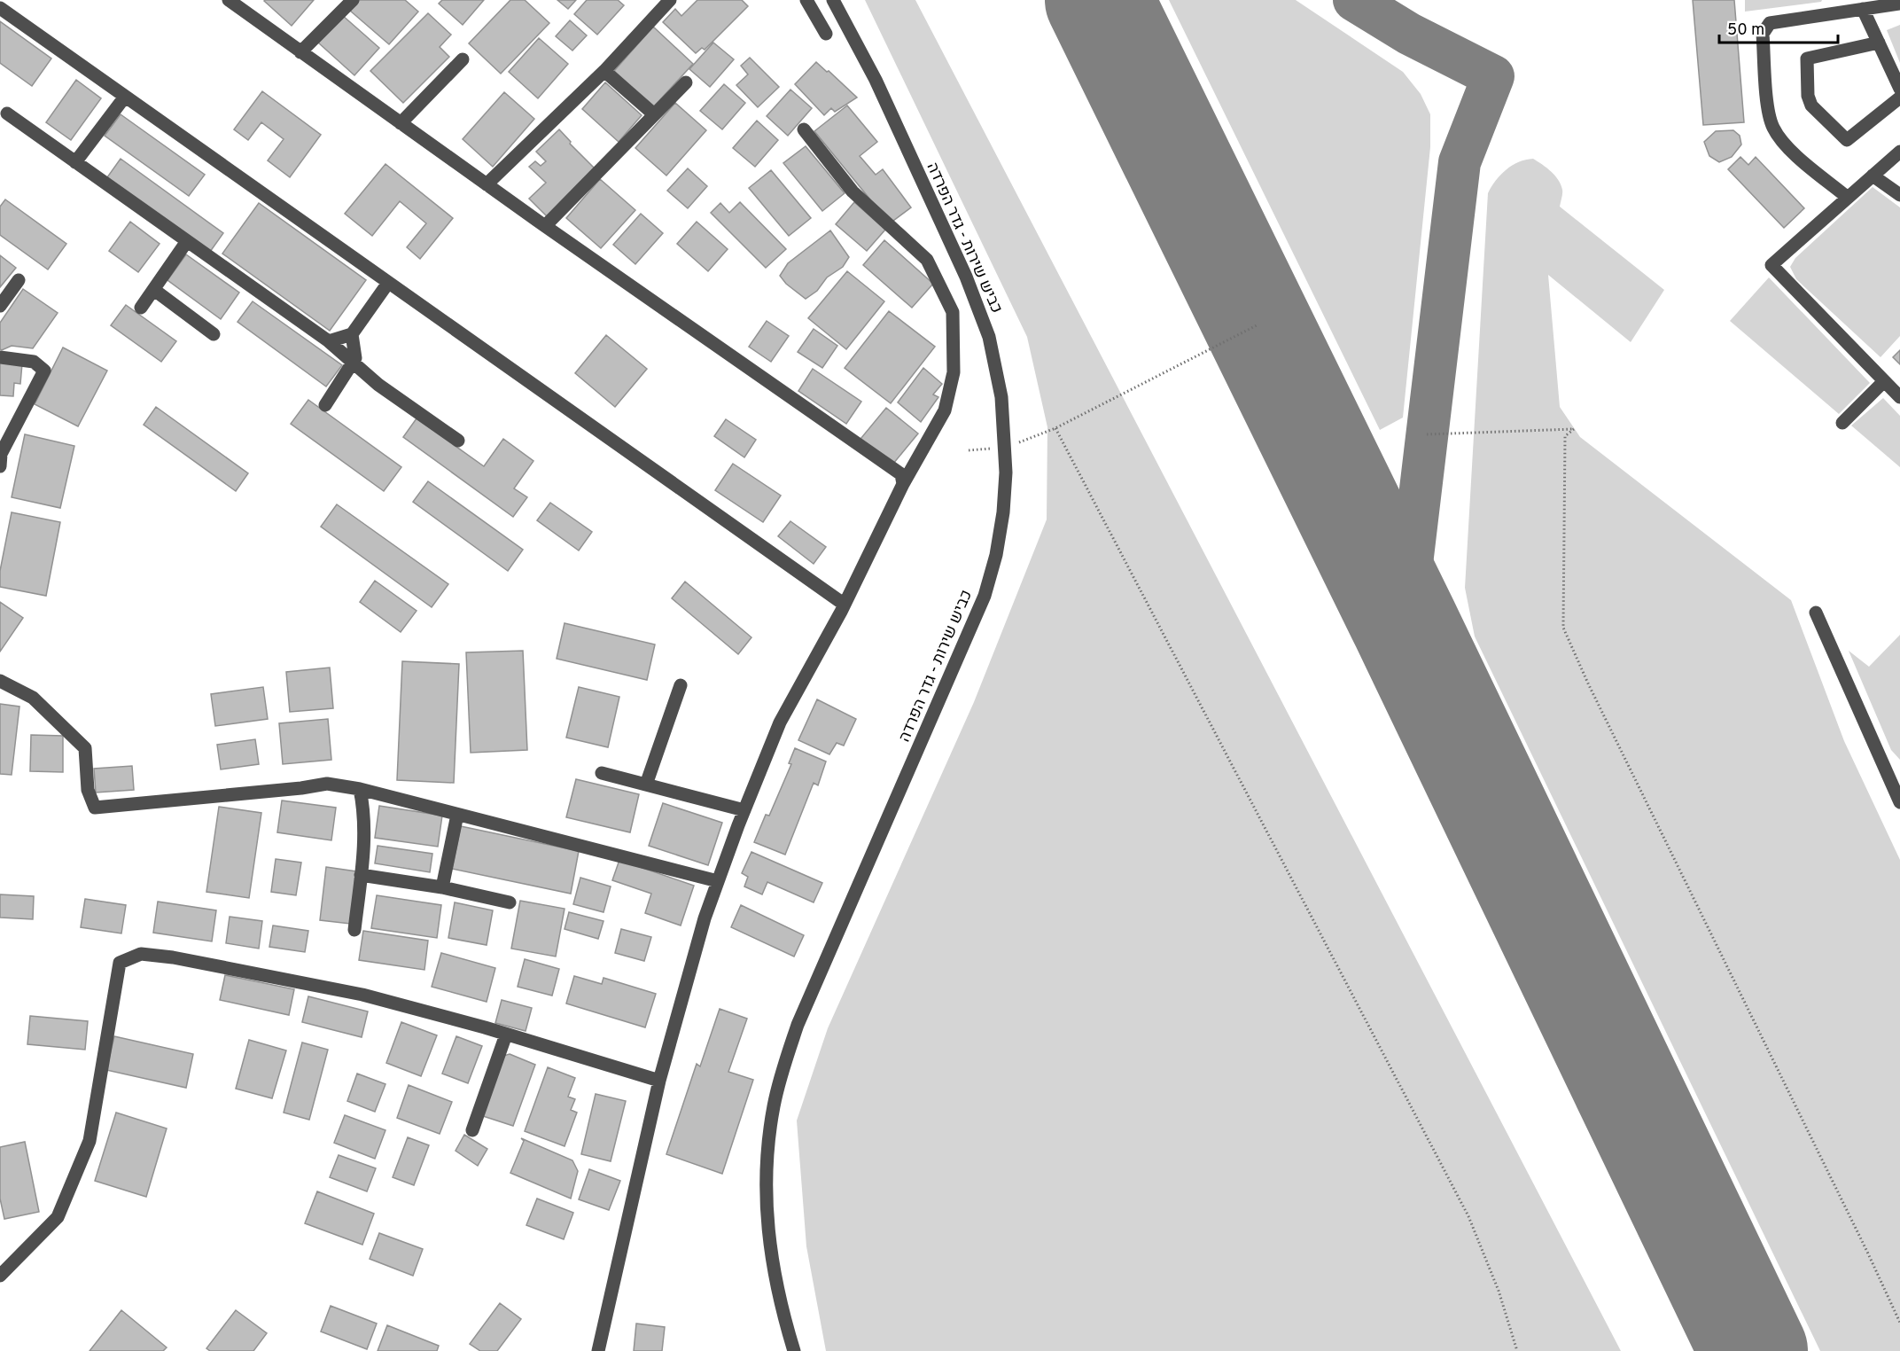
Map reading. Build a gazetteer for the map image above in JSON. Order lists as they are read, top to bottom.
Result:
{
  "streets": {
    "street": ["כביש שירות - גדר הפרדה"]
  },
  "scale_bar": "50 m"
}
